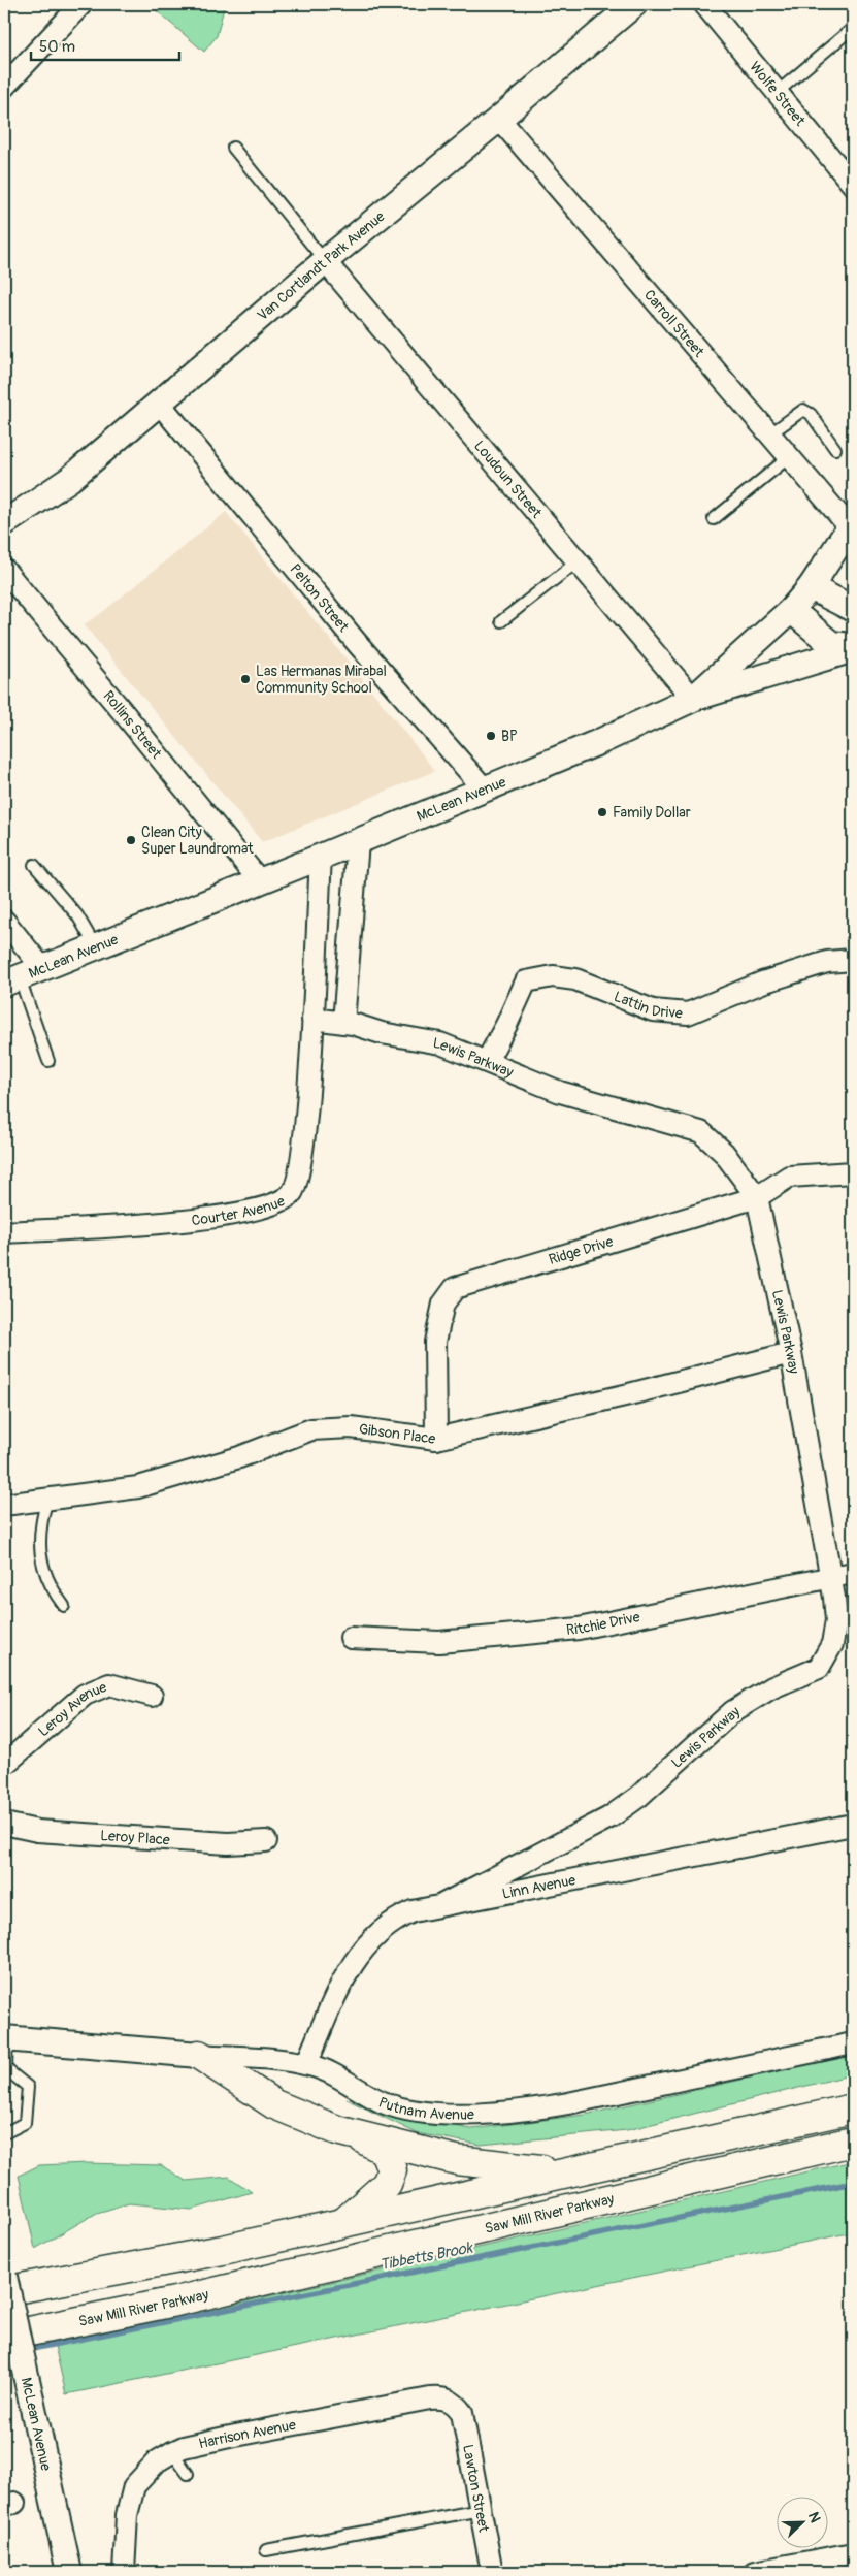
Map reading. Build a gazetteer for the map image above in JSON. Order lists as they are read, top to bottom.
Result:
{
  "streets": {
    "highway": ["Saw Mill River Parkway"],
    "street": [
      "Wolfe Street",
      "Van Cortlandt Park Avenue",
      "Carroll Street",
      "Loudoun Street",
      "Pelton Street",
      "Rollins Street",
      "McLean Avenue",
      "Lattin Drive",
      "Lewis Parkway",
      "Courter Avenue",
      "Ridge Drive",
      "Gibson Place",
      "Ritchie Drive",
      "Leroy Avenue",
      "Leroy Place",
      "Linn Avenue",
      "Putnam Avenue",
      "Harrison Avenue",
      "Lawton Street"
    ]
  },
  "crossings": [
    ["Van Cortlandt Park Avenue", "Carroll Street"],
    ["Van Cortlandt Park Avenue", "Loudoun Street"],
    ["Van Cortlandt Park Avenue", "Pelton Street"],
    ["Carroll Street", "McLean Avenue"],
    ["Loudoun Street", "McLean Avenue"],
    ["Pelton Street", "McLean Avenue"],
    ["Rollins Street", "McLean Avenue"],
    ["Lattin Drive", "Lewis Parkway"],
    ["Lewis Parkway", "Courter Avenue"],
    ["Lewis Parkway", "Ridge Drive"],
    ["Lewis Parkway", "Gibson Place"],
    ["Lewis Parkway", "Ritchie Drive"],
    ["Lewis Parkway", "Linn Avenue"],
    ["Ridge Drive", "Gibson Place"],
    ["Linn Avenue", "Putnam Avenue"],
    ["Harrison Avenue", "Lawton Street"]
  ],
  "water": ["Tibbetts Brook"],
  "places": [
    "Las Hermanas Mirabal Community School",
    "BP",
    "Family Dollar",
    "Clean City Super Laundromat"
  ],
  "scale_bar": "50 m",
  "north": "top right"
}
